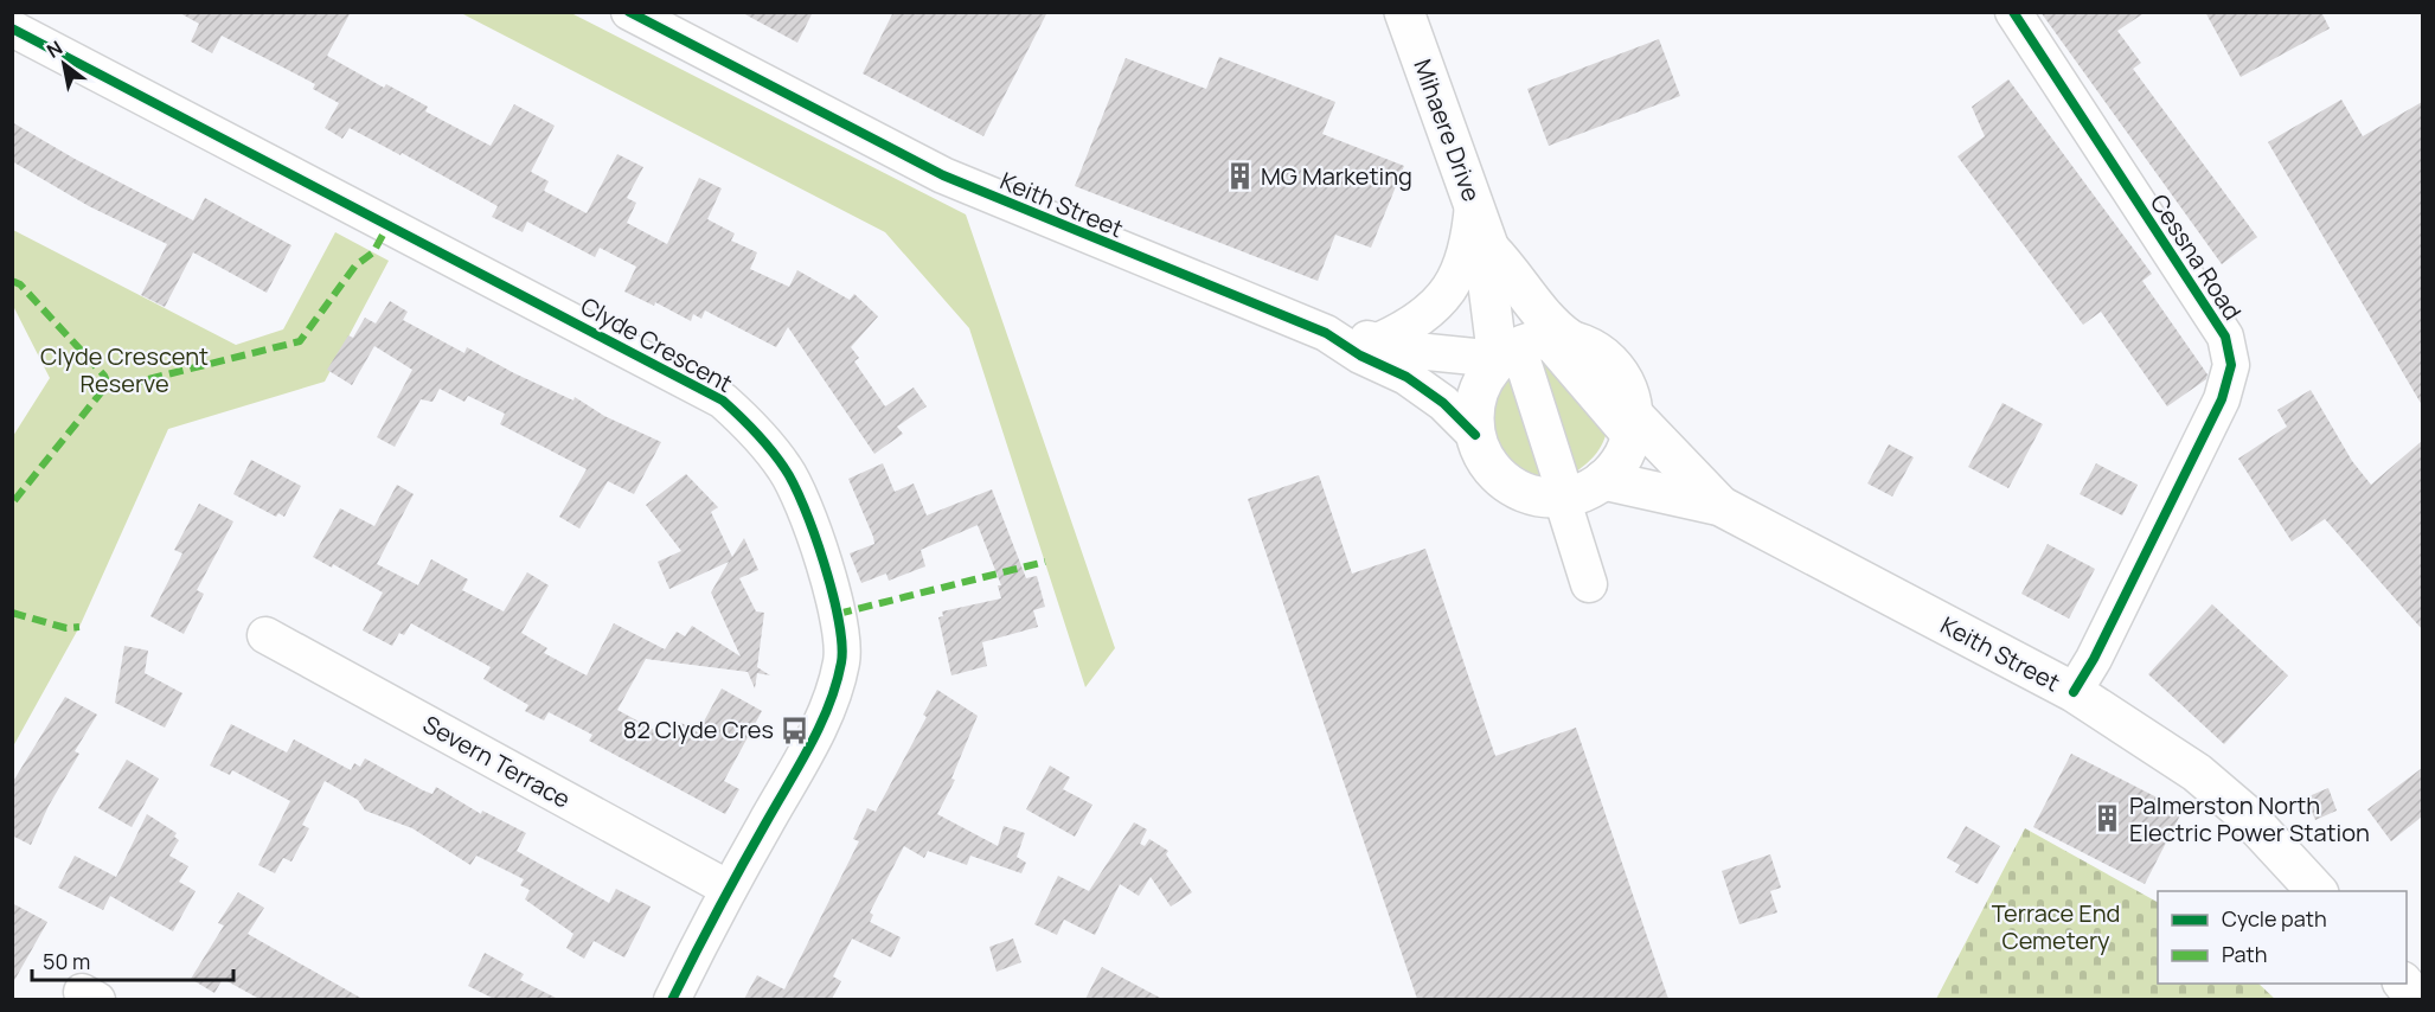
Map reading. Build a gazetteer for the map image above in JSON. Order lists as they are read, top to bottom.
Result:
{
  "streets": {
    "main road": ["Mihaere Drive", "Keith Street"],
    "street": ["Cessna Road", "Clyde Crescent", "Severn Terrace"]
  },
  "crossings": [
    ["Mihaere Drive", "Keith Street"],
    ["Keith Street", "Cessna Road"],
    ["Clyde Crescent", "Severn Terrace"]
  ],
  "parks": ["Clyde Crescent Reserve", "Terrace End Cemetery"],
  "places": {
    "building": ["MG Marketing", "Palmerston North Electric Power Station"],
    "bus stop": ["82 Clyde Cres"]
  },
  "legend": ["Cycle path", "Path"],
  "scale_bar": "50 m",
  "north": "top left"
}
